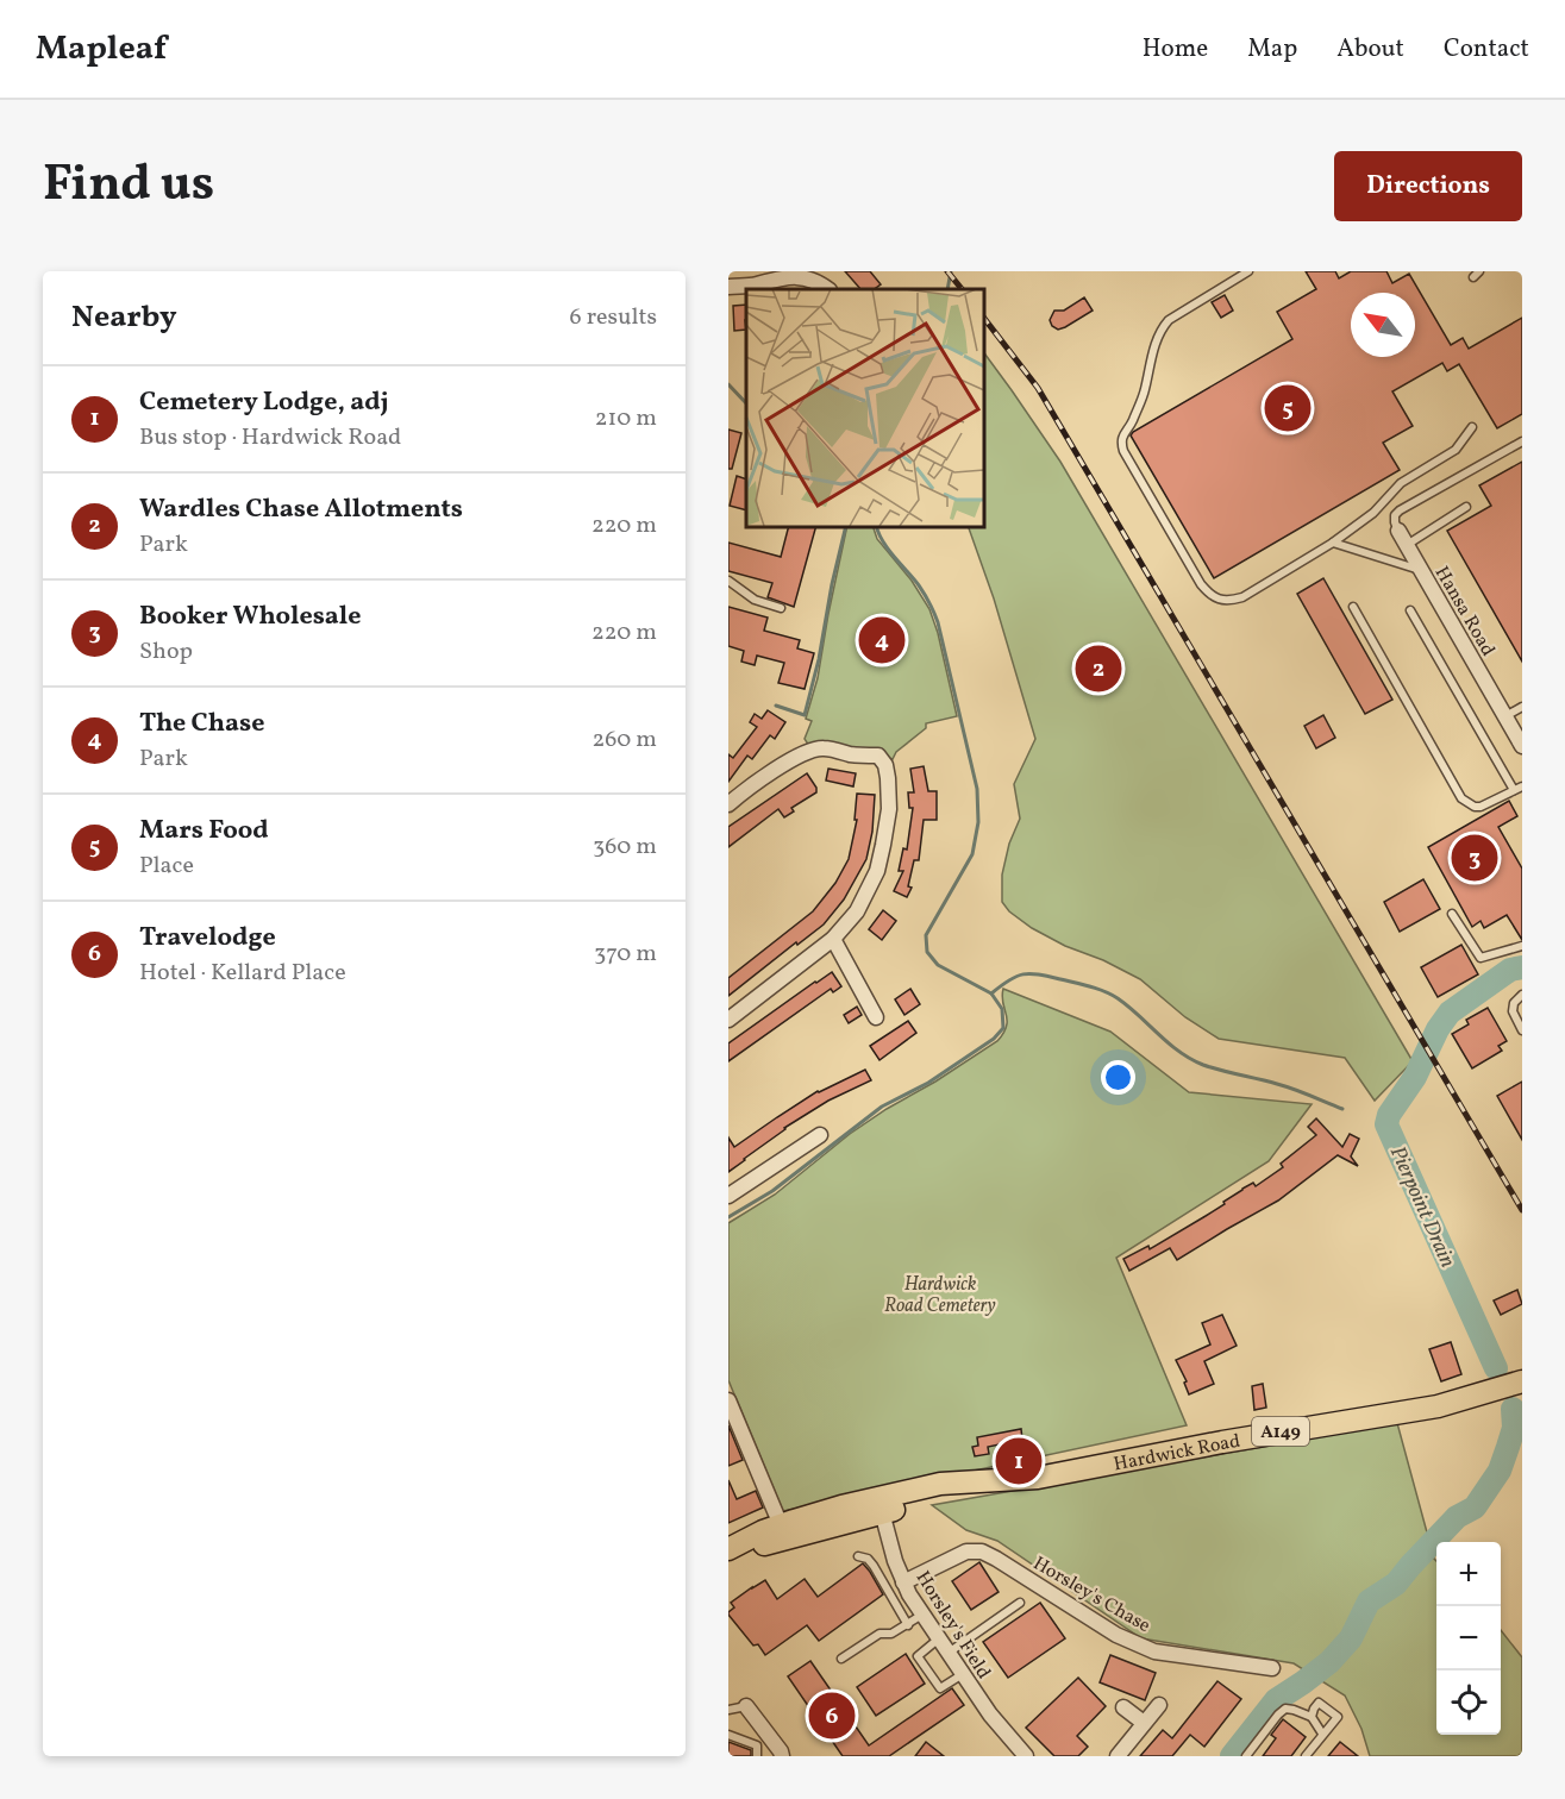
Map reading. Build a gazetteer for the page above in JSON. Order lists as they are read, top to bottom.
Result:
{
  "streets": {
    "main road": ["A149", "Hardwick Road"],
    "street": ["Hansa Road", "Horsley's Chase", "Horsley's Field"]
  },
  "crossings": [
    ["Hardwick Road", "Horsley's Field"],
    ["Horsley's Chase", "Horsley's Field"]
  ],
  "water": ["Pierpoint Drain"],
  "parks": ["Hardwick Road Cemetery"],
  "north": "top left",
  "page": {
    "header": "Mapleaf",
    "nav": [
      "Home",
      "Map",
      "About",
      "Contact"
    ],
    "title": "Find us",
    "buttons": "Directions",
    "heading": ["Nearby", "6 results"],
    "list": [
      {
        "mark": "1",
        "name": "Cemetery Lodge, adj",
        "note": "Bus stop · Hardwick Road",
        "value": "210 m"
      },
      {
        "mark": "2",
        "name": "Wardles Chase Allotments",
        "note": "Park",
        "value": "220 m"
      },
      {
        "mark": "3",
        "name": "Booker Wholesale",
        "note": "Shop",
        "value": "220 m"
      },
      {
        "mark": "4",
        "name": "The Chase",
        "note": "Park",
        "value": "260 m"
      },
      {
        "mark": "5",
        "name": "Mars Food",
        "note": "Place",
        "value": "360 m"
      },
      {
        "mark": "6",
        "name": "Travelodge",
        "note": "Hotel · Kellard Place",
        "value": "370 m"
      }
    ],
    "pins": [
      "5",
      "4",
      "2",
      "3",
      "1",
      "6"
    ],
    "map_buttons": ["+", "−"]
  }
}
